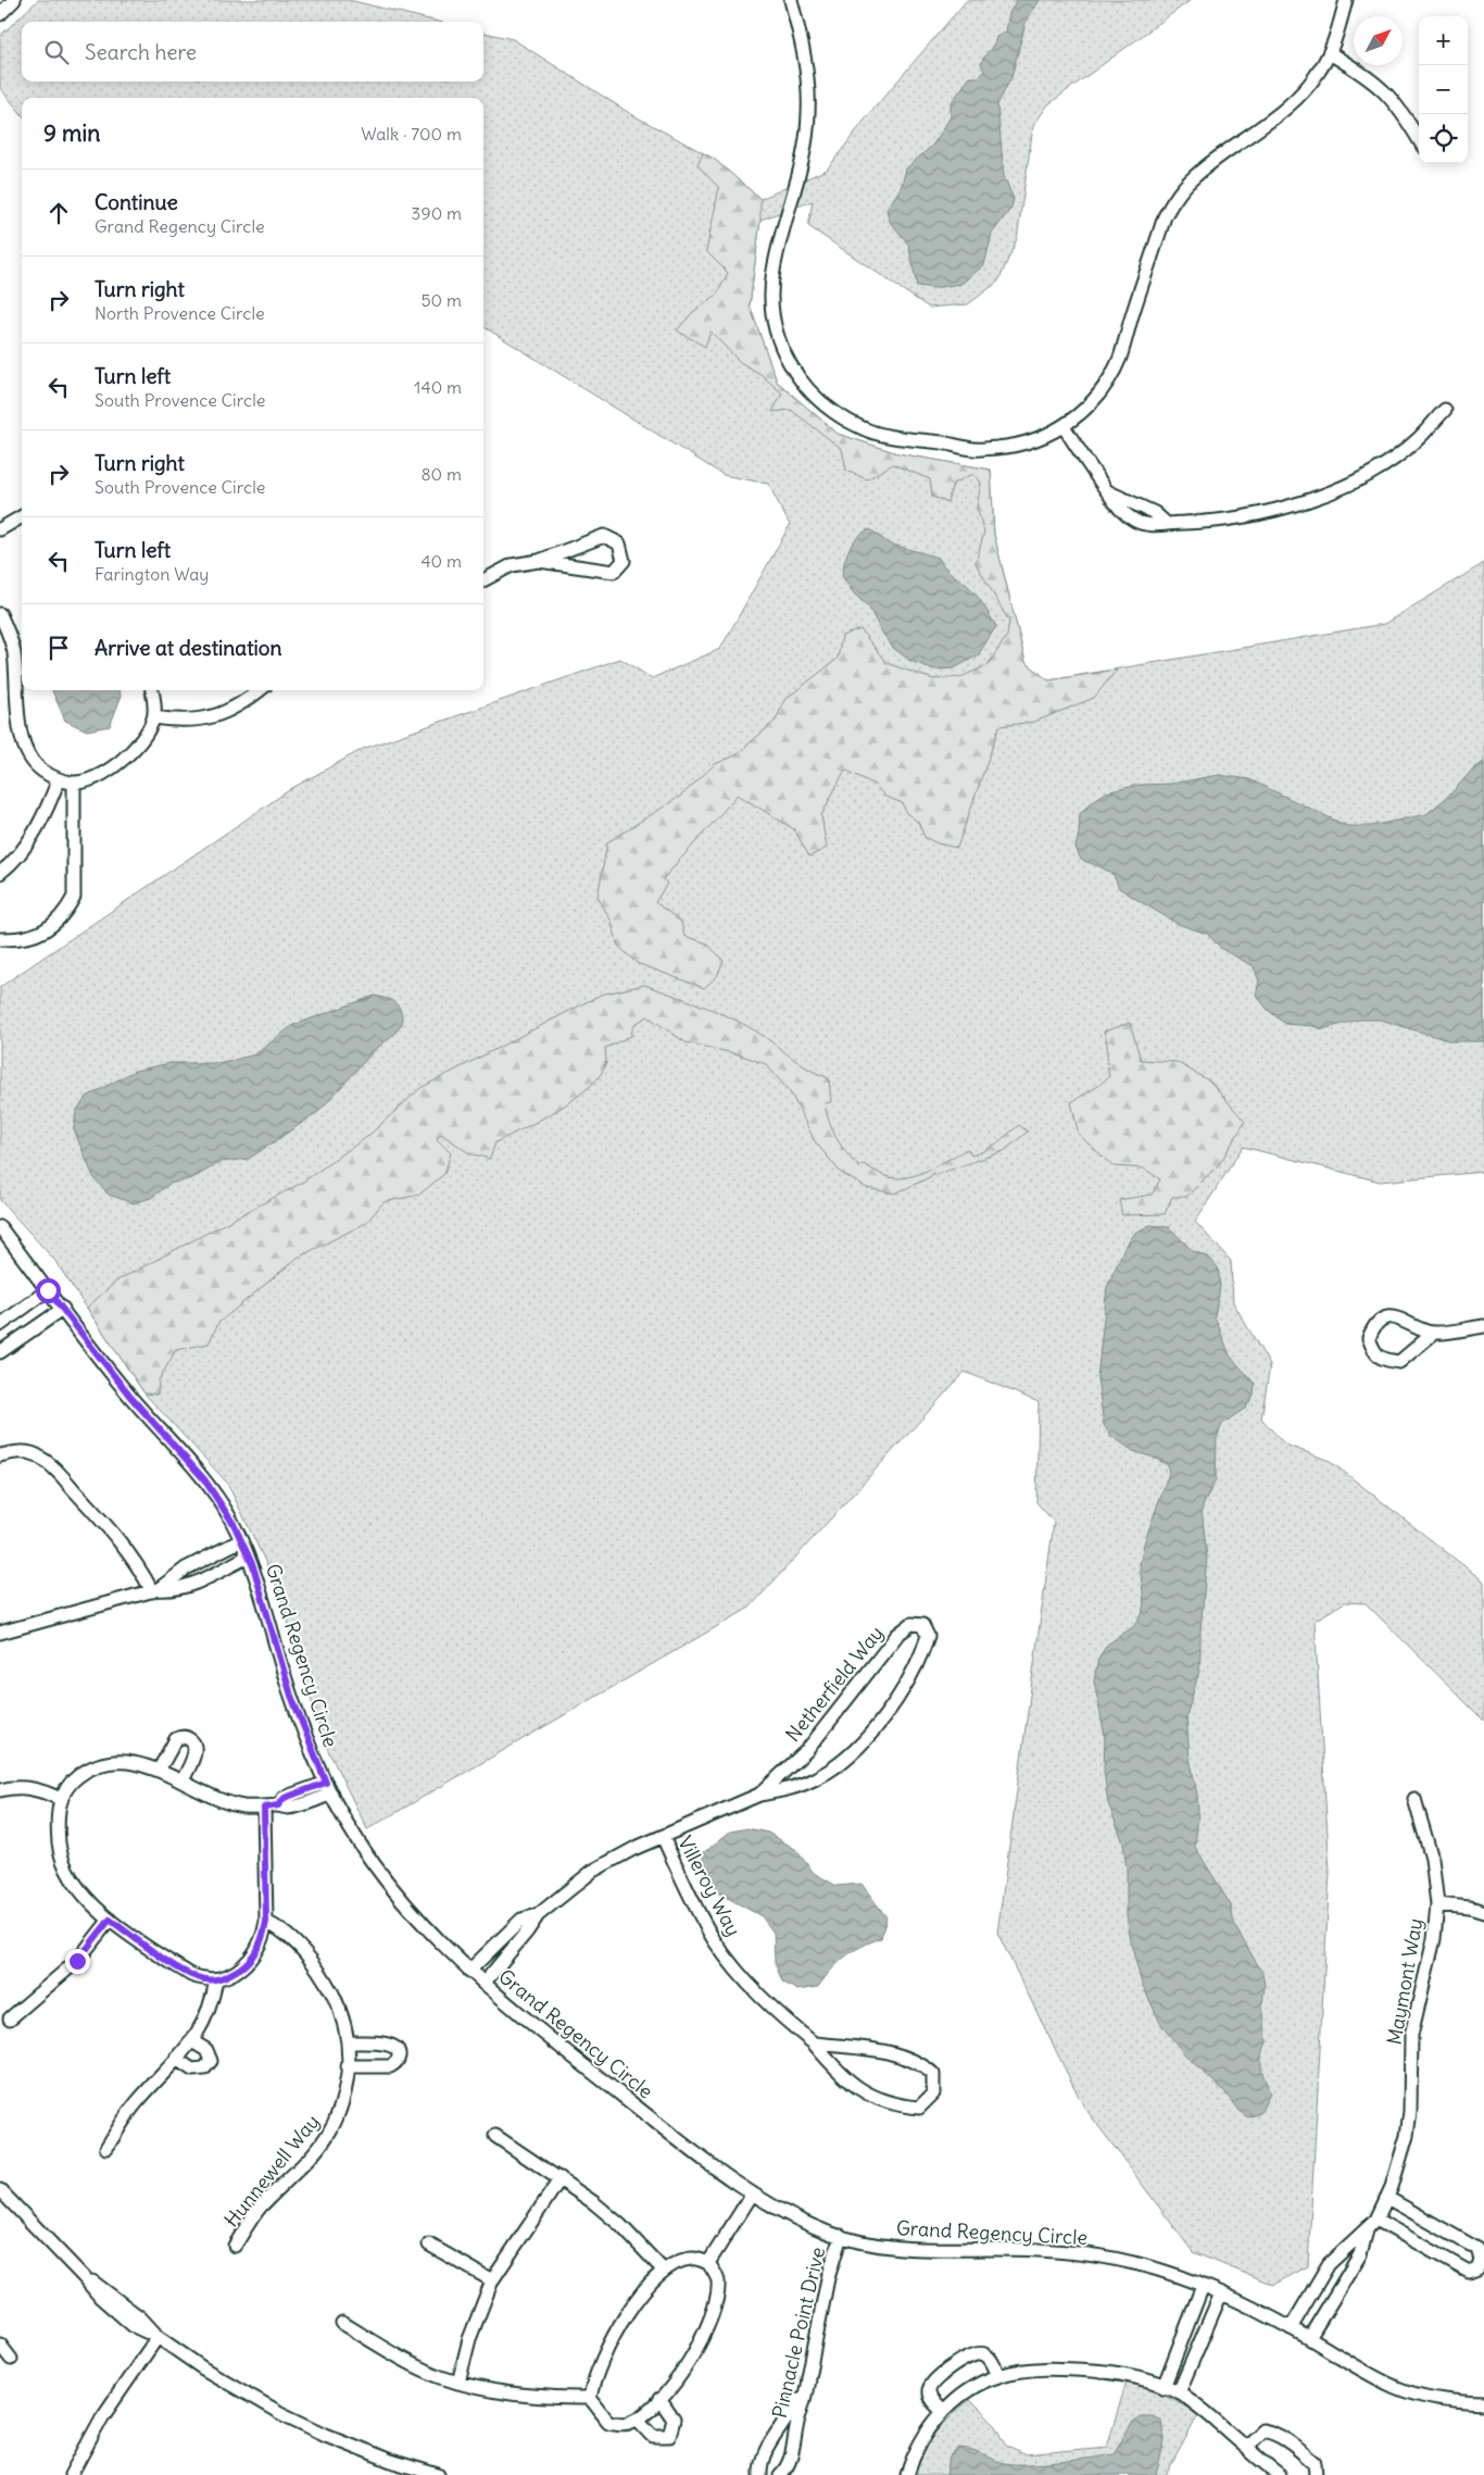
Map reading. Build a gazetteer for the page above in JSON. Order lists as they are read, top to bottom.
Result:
{
  "streets": {
    "street": [
      "Grand Regency Circle",
      "Netherfield Way",
      "Villeroy Way",
      "Maymont Way",
      "Hunnewell Way",
      "Pinnacle Point Drive"
    ]
  },
  "crossings": [
    ["Grand Regency Circle", "Netherfield Way"],
    ["Grand Regency Circle", "Maymont Way"],
    ["Grand Regency Circle", "Pinnacle Point Drive"],
    ["Netherfield Way", "Villeroy Way"]
  ],
  "north": "top right",
  "page": {
    "map_buttons": ["+", "−"],
    "search": "Search here",
    "heading": ["9 min", "Walk · 700 m"],
    "list": [
      ["Continue", "Grand Regency Circle", "390 m"],
      ["Turn right", "North Provence Circle", "50 m"],
      ["Turn left", "South Provence Circle", "140 m"],
      ["Turn right", "South Provence Circle", "80 m"],
      ["Turn left", "Farington Way", "40 m"],
      "Arrive at destination"
    ]
  }
}
